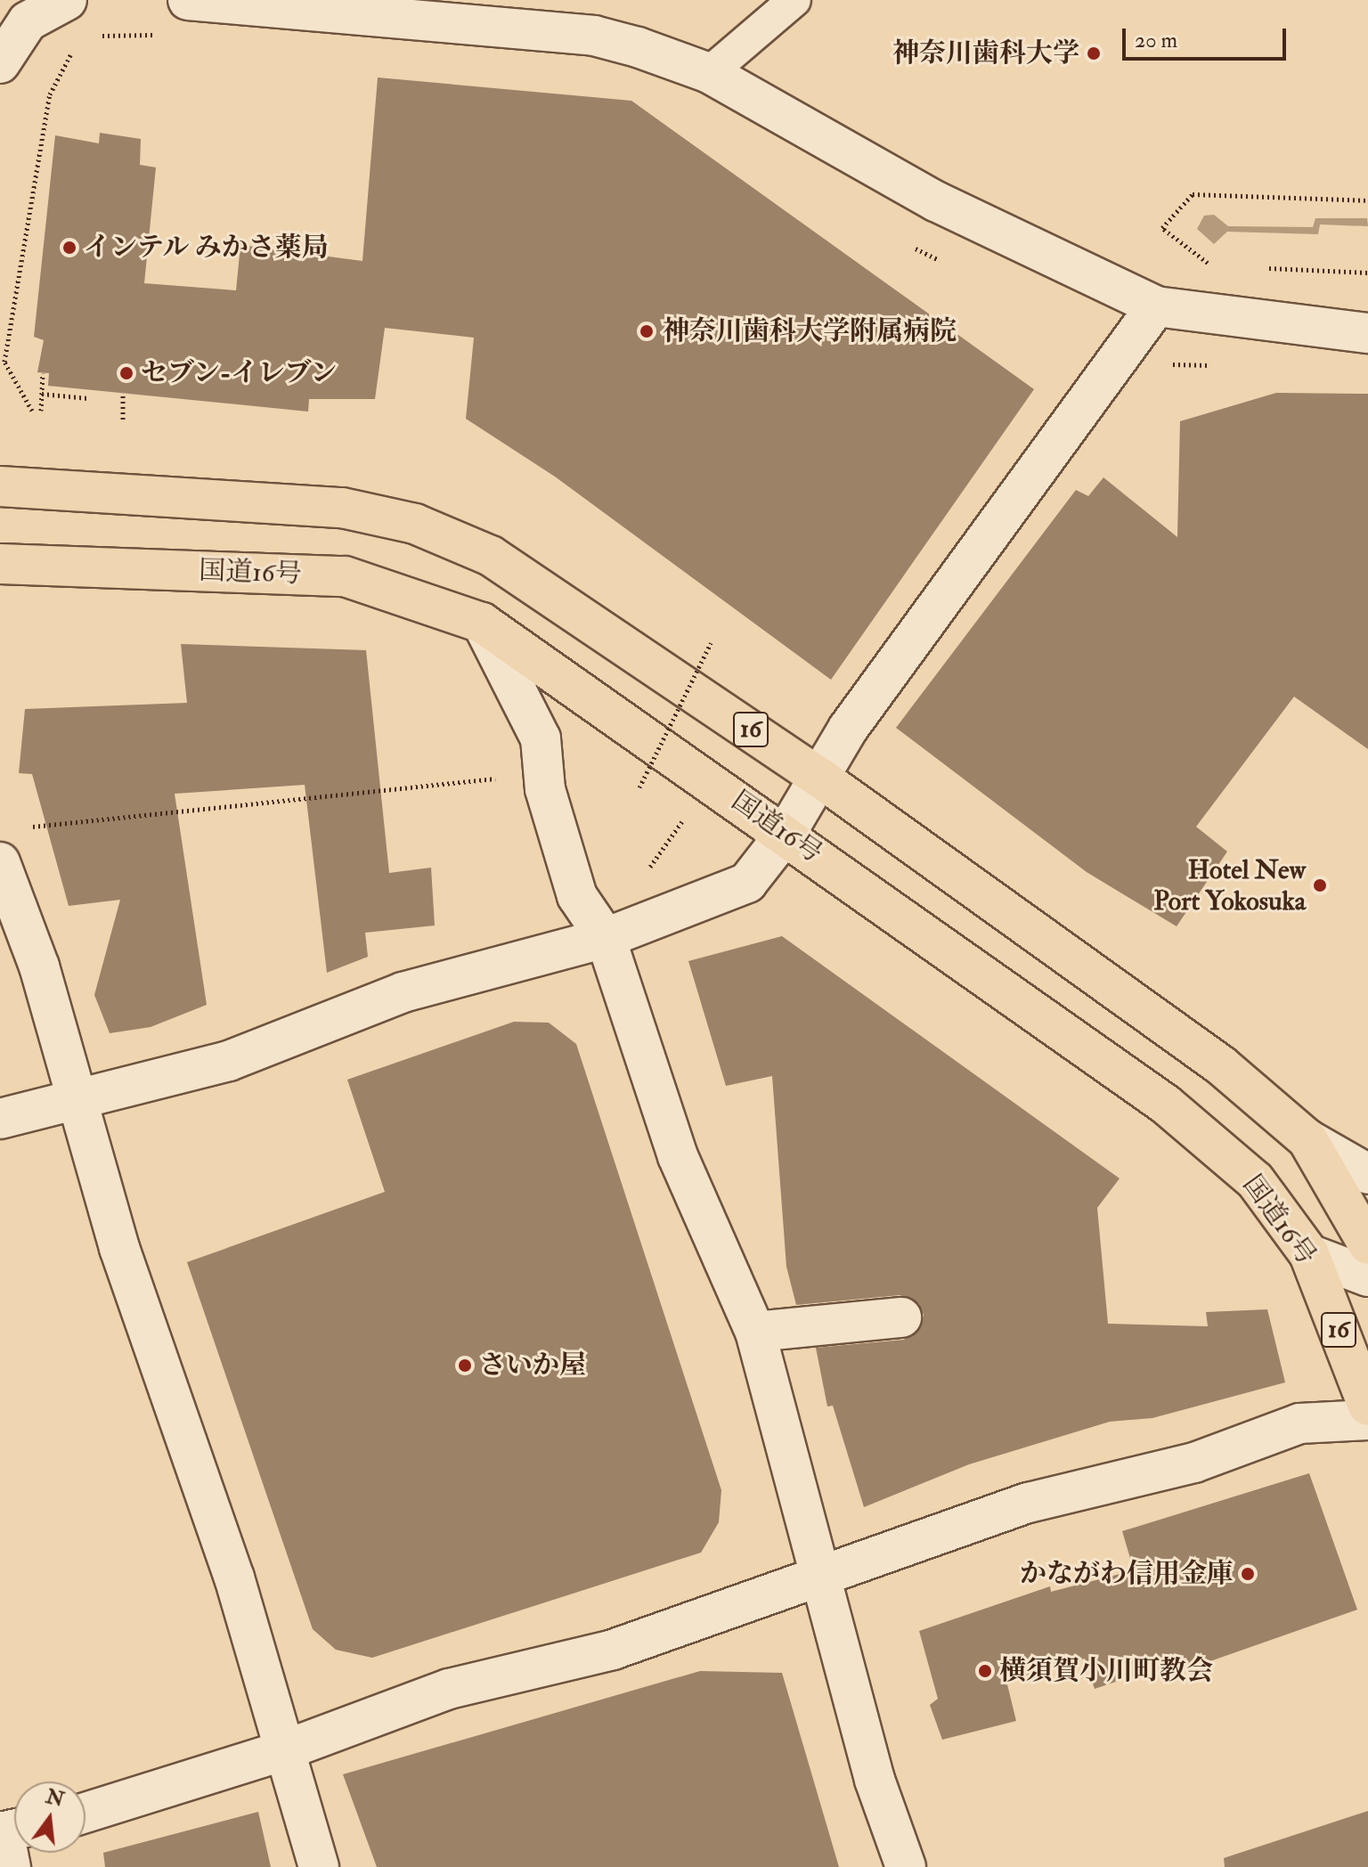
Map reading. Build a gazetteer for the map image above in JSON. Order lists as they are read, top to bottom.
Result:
{
  "streets": {
    "highway": ["国道16号", "16"]
  },
  "places": [
    "神奈川歯科大学",
    "インテル みかさ薬局",
    "神奈川歯科大学附属病院",
    "セブン-イレブン",
    "Hotel New Port Yokosuka",
    "さいか屋",
    "かながわ信用金庫",
    "横須賀小川町教会"
  ],
  "scale_bar": "20 m",
  "north": "top"
}
